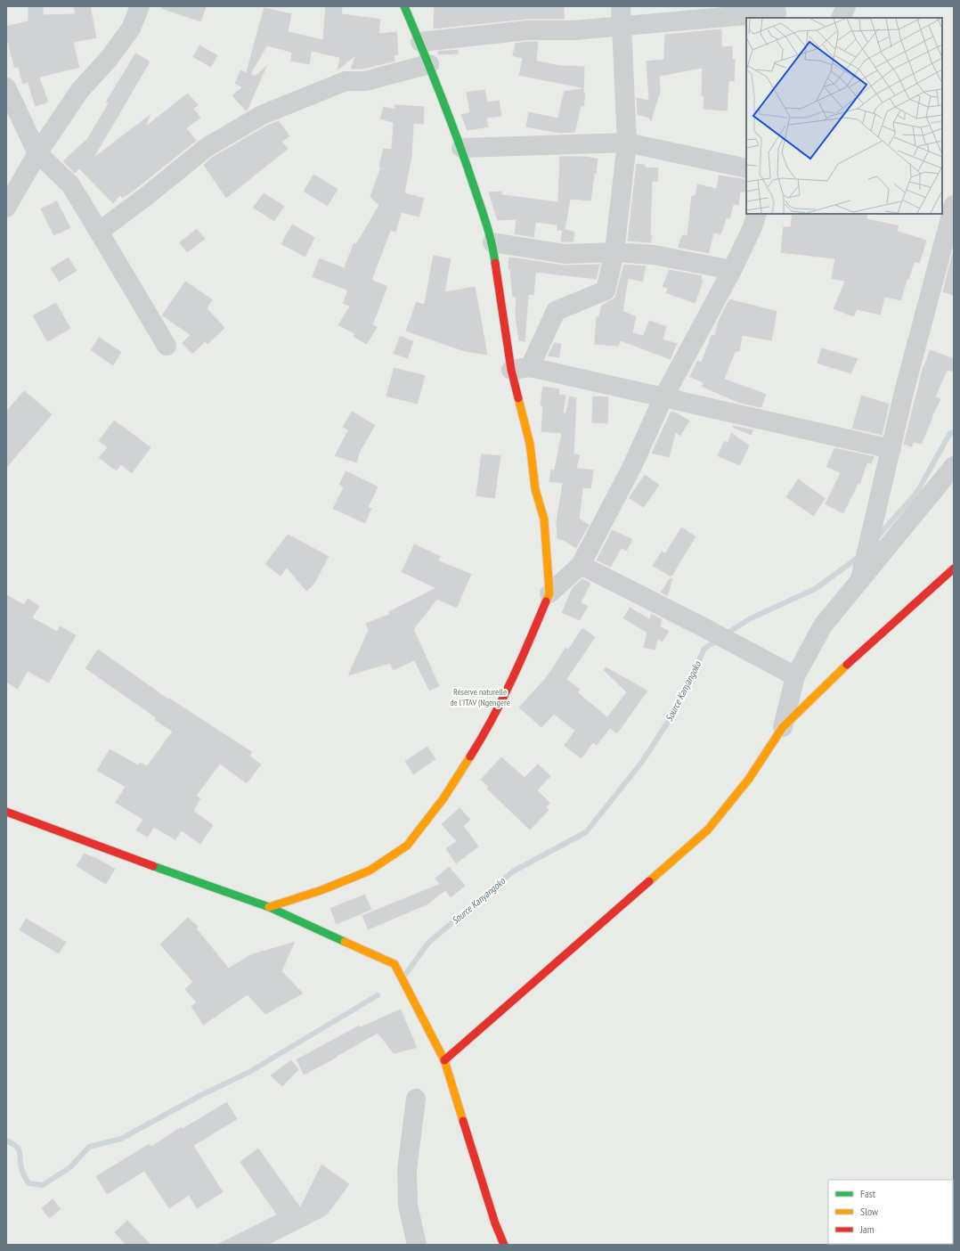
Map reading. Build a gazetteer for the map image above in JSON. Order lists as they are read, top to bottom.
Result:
{
  "water": ["Source Kanyangoko"],
  "parks": ["Réserve naturelle de l'ITAV (Ngengere"],
  "legend": ["Fast", "Slow", "Jam"]
}
